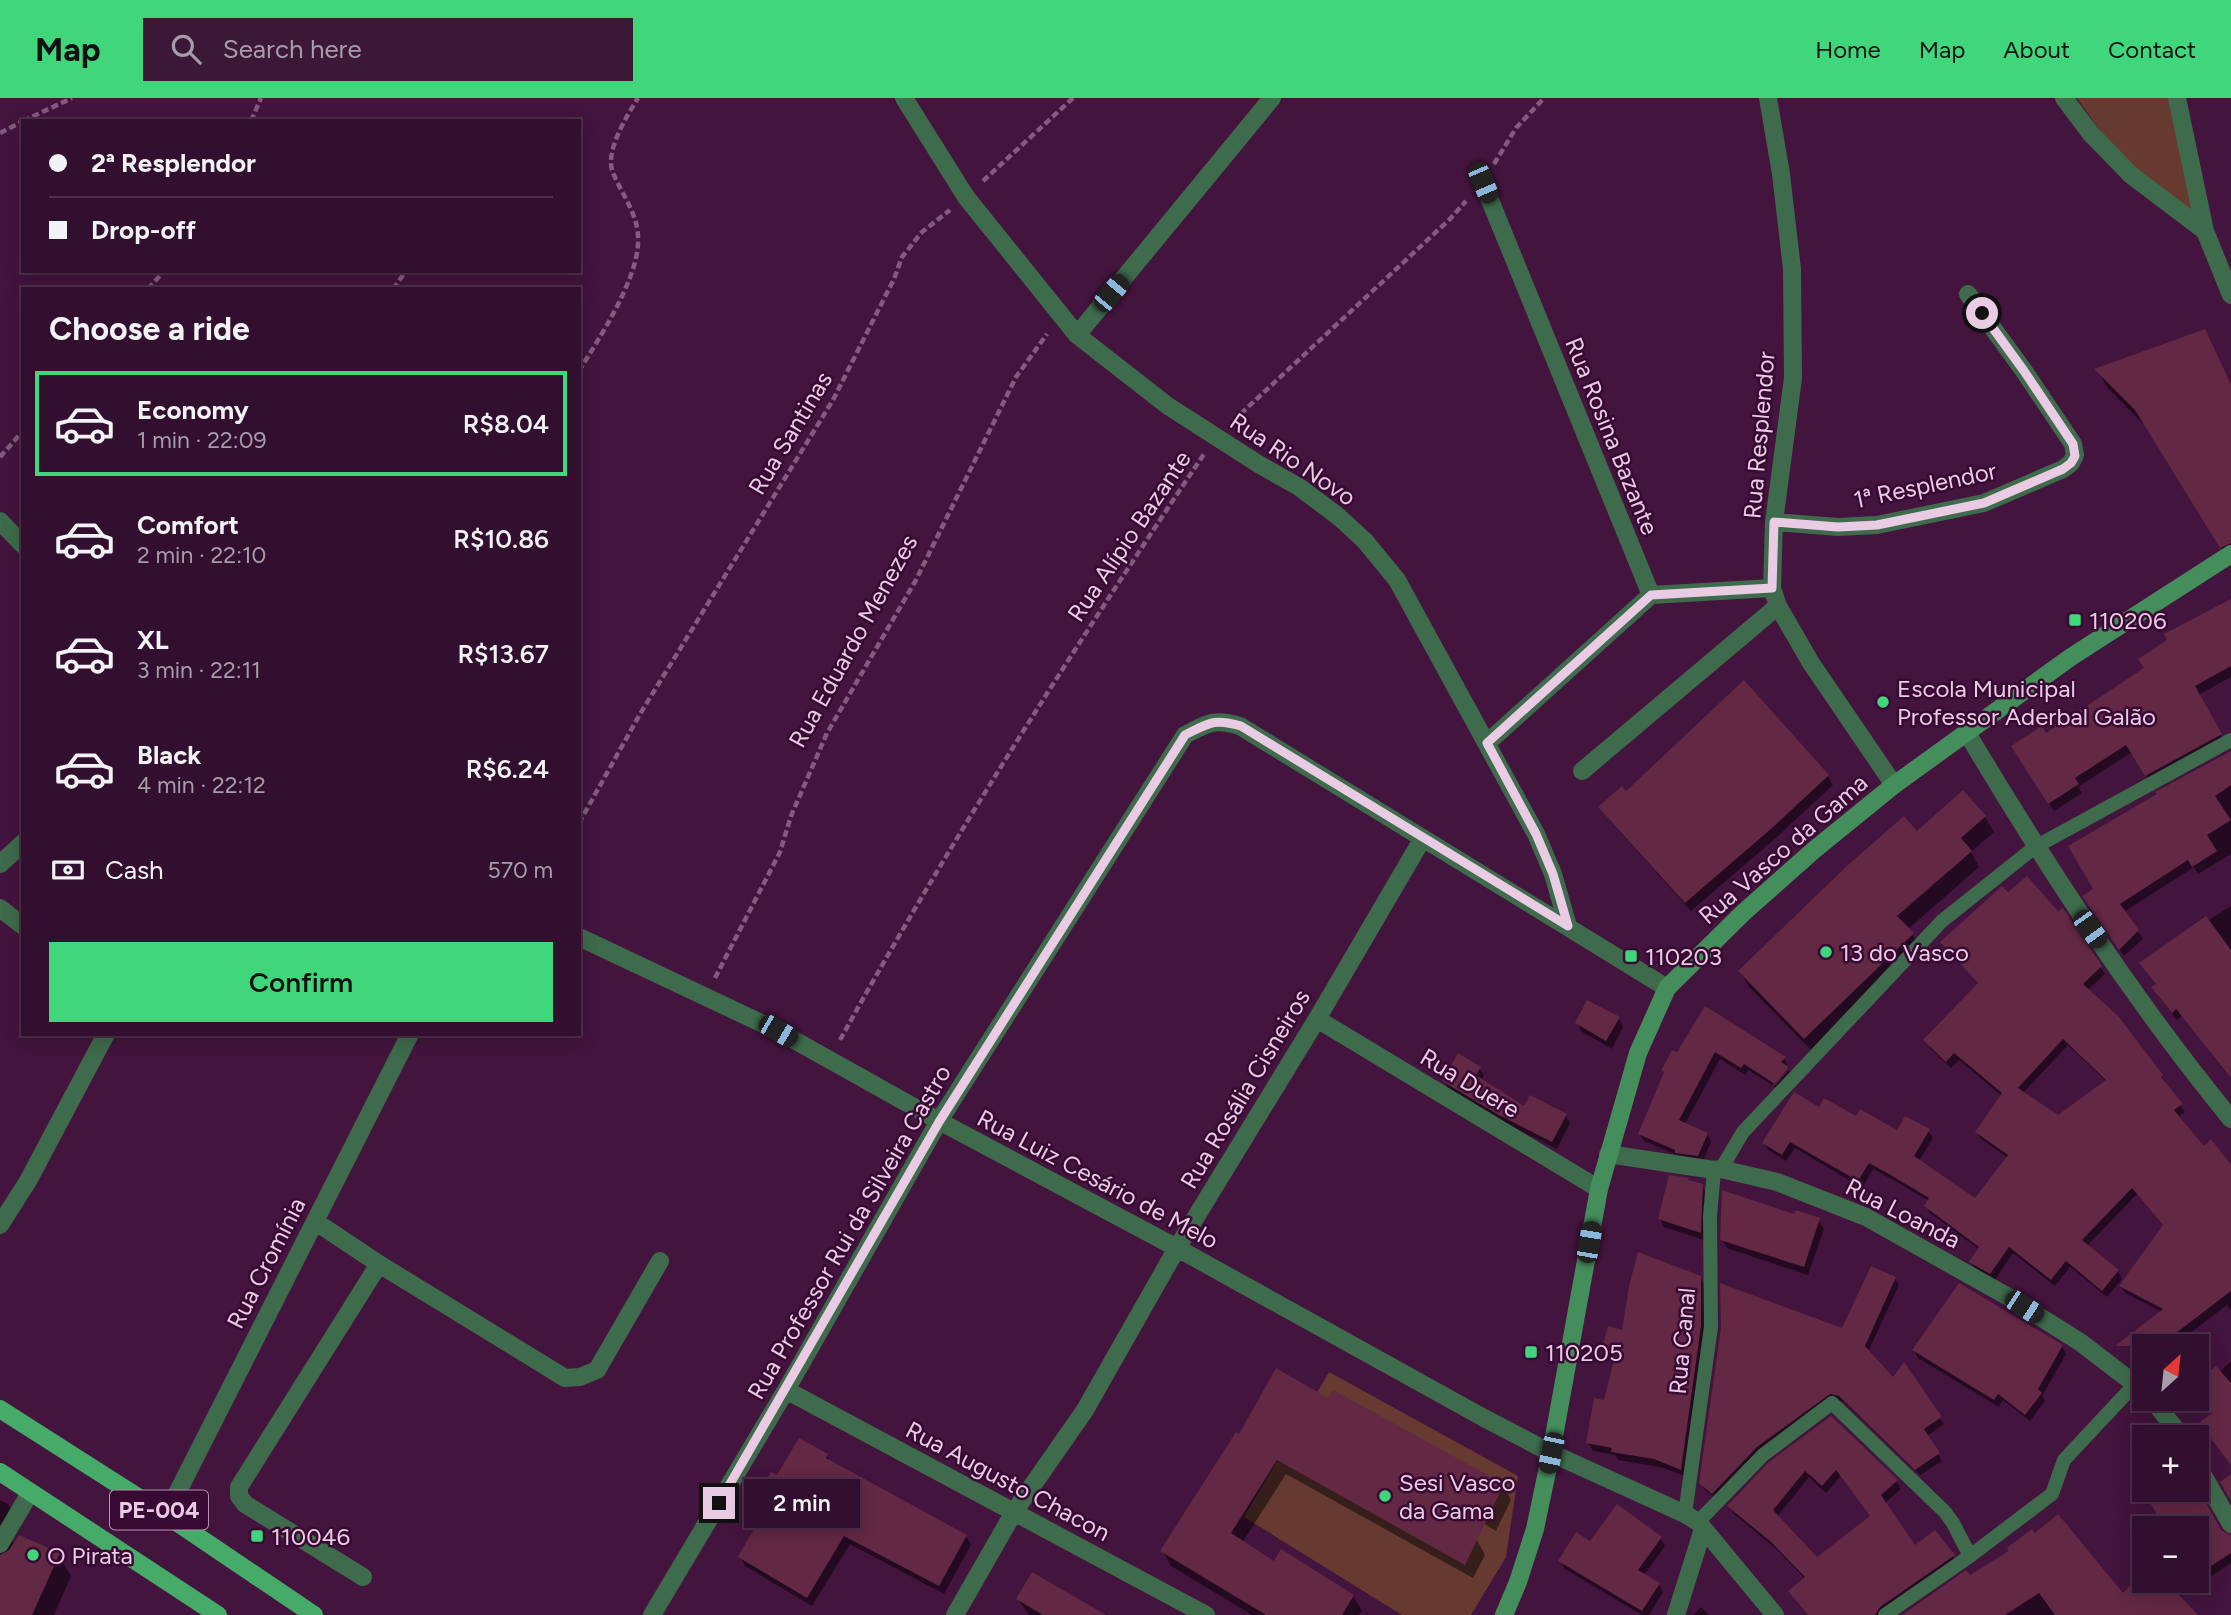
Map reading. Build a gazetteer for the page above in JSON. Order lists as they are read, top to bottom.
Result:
{
  "streets": {
    "main road": ["Rua Vasco da Gama", "PE-004"],
    "street": [
      "Rua Resplendor",
      "Rua Rosina Bazante",
      "Rua Rio Novo",
      "1ª Resplendor",
      "Rua Duere",
      "Rua Rosália Cisneiros",
      "Rua Luiz Cesário de Melo",
      "Rua Loanda",
      "Rua Professor Rui da Silveira Castro",
      "Rua Cromínia",
      "Rua Augusto Chacon"
    ],
    "lane": ["Rua Canal"],
    "path": ["Rua Santinas", "Rua Alípio Bazante", "Rua Eduardo Menezes"]
  },
  "crossings": [
    ["Rua Santinas", "Rua Rio Novo"],
    ["Rua Resplendor", "1ª Resplendor"],
    ["Rua Resplendor", "Rua Vasco da Gama"],
    ["Rua Rosina Bazante", "Rua Alípio Bazante"],
    ["Rua Rio Novo", "Rua Alípio Bazante"],
    ["Rua Rio Novo", "Rua Eduardo Menezes"],
    ["Rua Alípio Bazante", "Rua Luiz Cesário de Melo"],
    ["Rua Eduardo Menezes", "Rua Luiz Cesário de Melo"],
    ["Rua Vasco da Gama", "Rua Duere"],
    ["Rua Vasco da Gama", "Rua Luiz Cesário de Melo"],
    ["Rua Vasco da Gama", "Rua Loanda"],
    ["Rua Duere", "Rua Rosália Cisneiros"],
    ["Rua Rosália Cisneiros", "Rua Luiz Cesário de Melo"],
    ["Rua Rosália Cisneiros", "Rua Professor Rui da Silveira Castro"],
    ["Rua Rosália Cisneiros", "Rua Augusto Chacon"],
    ["Rua Luiz Cesário de Melo", "Rua Professor Rui da Silveira Castro"],
    ["Rua Luiz Cesário de Melo", "Rua Canal"],
    ["Rua Loanda", "Rua Canal"],
    ["Rua Professor Rui da Silveira Castro", "Rua Augusto Chacon"],
    ["Rua Cromínia", "PE-004"]
  ],
  "places": {
    "transit": [
      "110206",
      "110203",
      "110205",
      "110046"
    ],
    "other": [
      "Escola Municipal Professor Aderbal Galão",
      "13 do Vasco",
      "Sesi Vasco da Gama",
      "O Pirata"
    ]
  },
  "north": "top right",
  "page": {
    "header": "Map",
    "search": "Search here",
    "nav": [
      "Home",
      "Map",
      "About",
      "Contact"
    ],
    "banner": ["2ª Resplendor", "Drop-off"],
    "heading": "Choose a ride",
    "list": [
      {
        "name": "Economy",
        "note": "1 min · 22:09",
        "value": "R$8.04"
      },
      {
        "name": "Comfort",
        "note": "2 min · 22:10",
        "value": "R$10.86"
      },
      {
        "name": "XL",
        "note": "3 min · 22:11",
        "value": "R$13.67"
      },
      {
        "name": "Black",
        "note": "4 min · 22:12",
        "value": "R$6.24"
      }
    ],
    "pay": ["Cash", "570 m"],
    "buttons": "Confirm",
    "map_buttons": ["+", "−"],
    "bubble": "2 min"
  }
}
